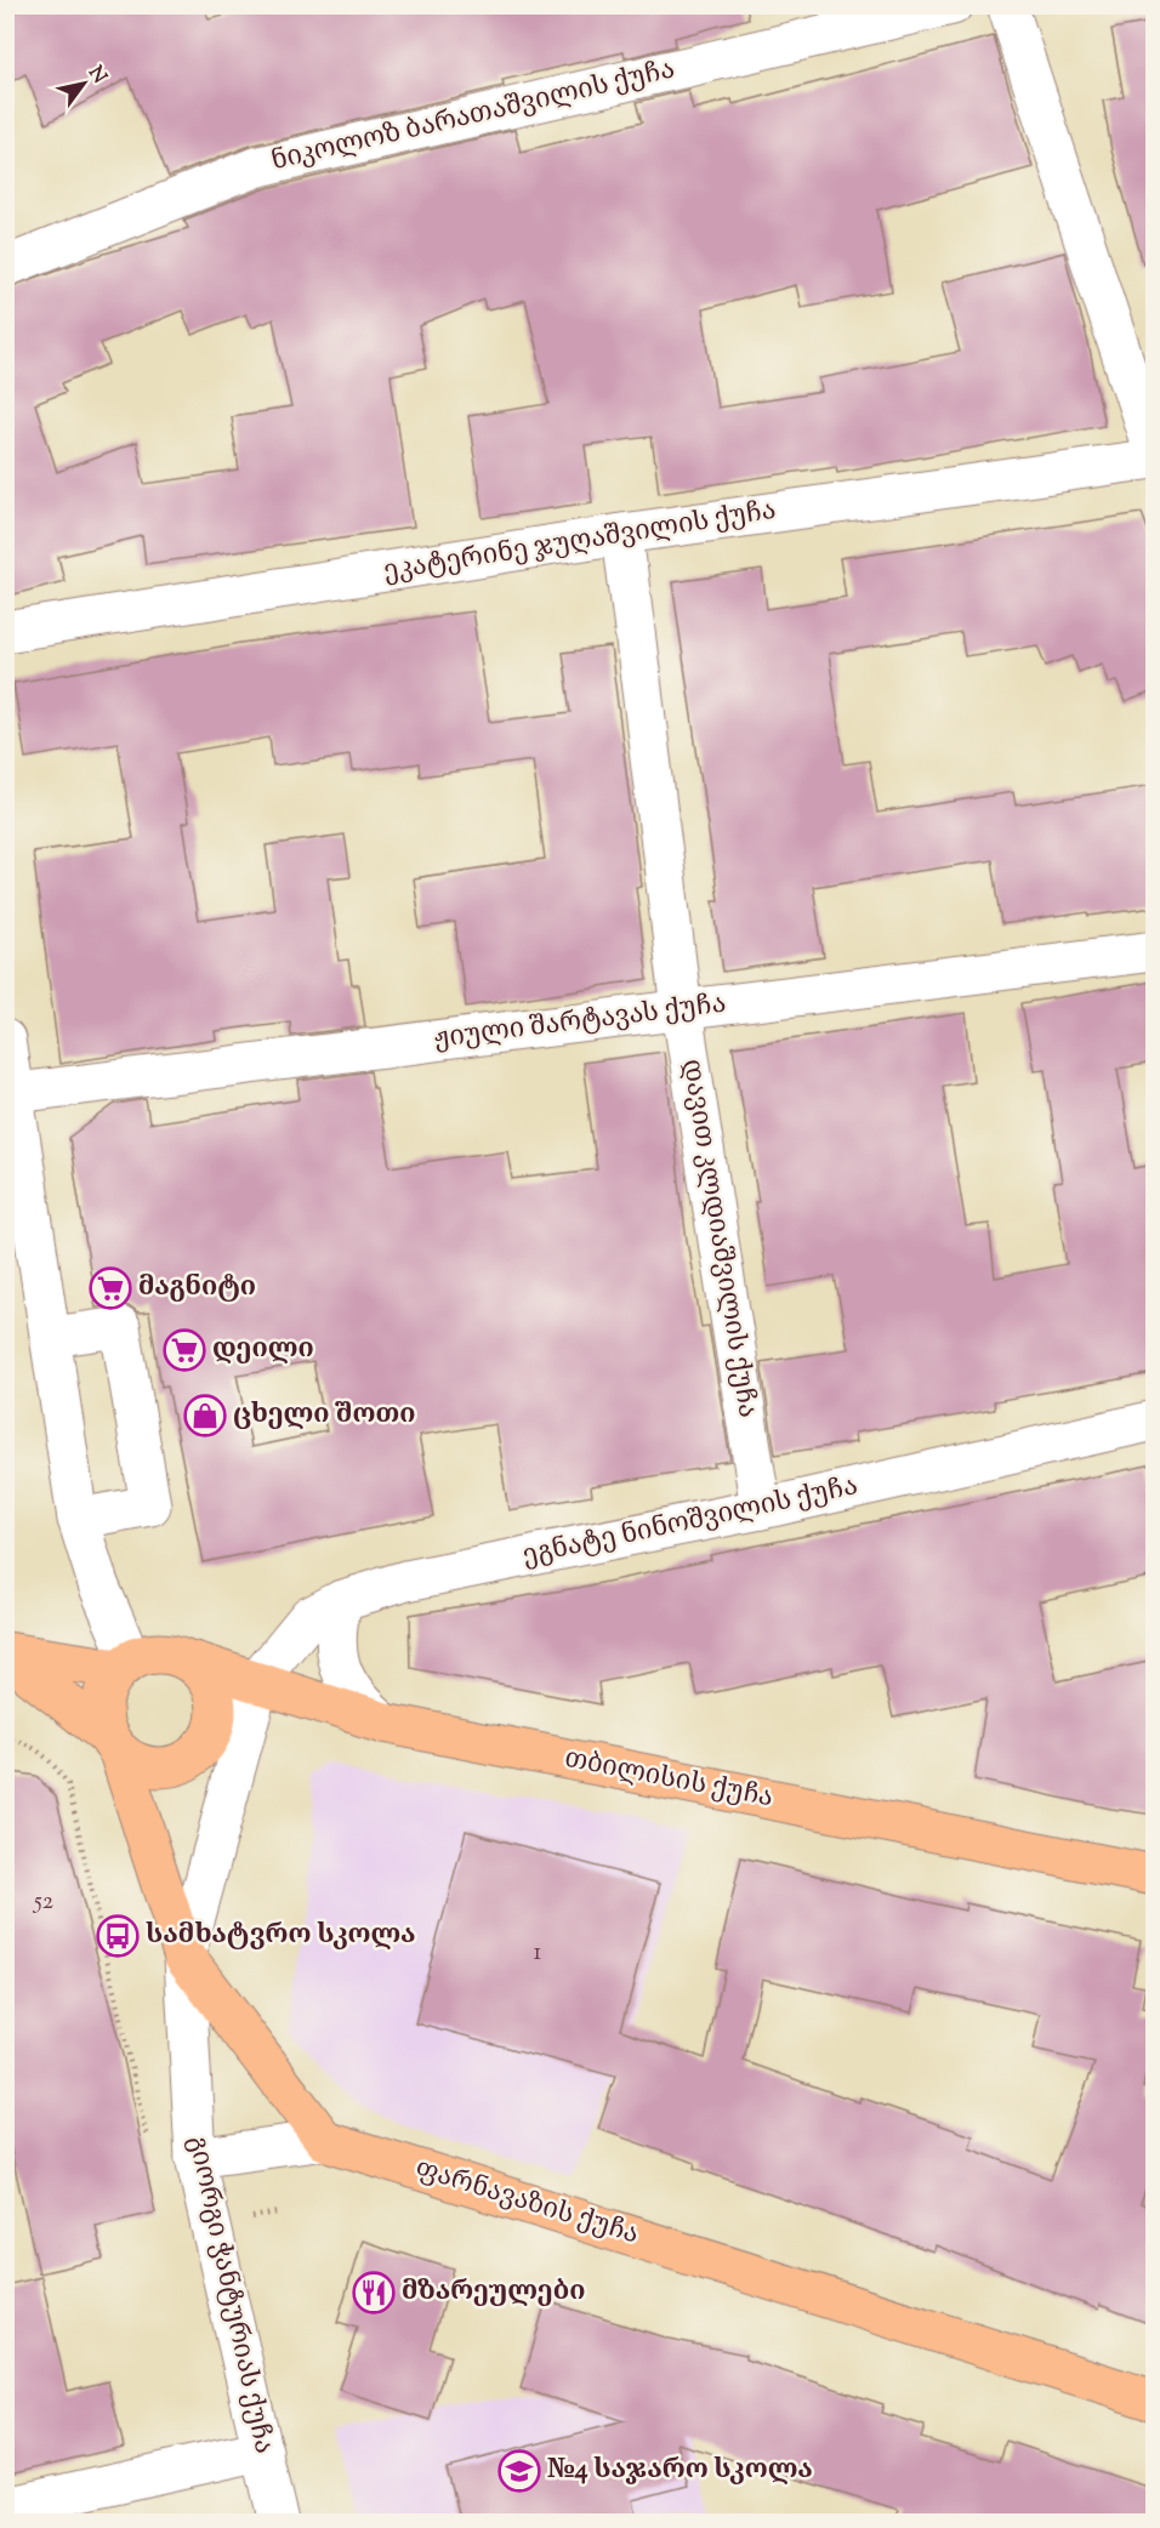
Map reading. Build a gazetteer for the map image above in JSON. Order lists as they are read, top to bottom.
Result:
{
  "streets": {
    "main road": ["თბილისის ქუჩა", "ფარნავაზის ქუჩა"],
    "street": [
      "ნიკოლოზ ბარათაშვილის ქუჩა",
      "ეკატერინე ჯუღაშვილის ქუჩა",
      "ჟიული შარტავას ქუჩა",
      "დავით კლდიაშვილის ქუჩა",
      "ეგნატე ნინოშვილის ქუჩა",
      "გიორგი ჭანტურიას ქუჩა"
    ]
  },
  "crossings": [
    ["ეკატერინე ჯუღაშვილის ქუჩა", "დავით კლდიაშვილის ქუჩა"],
    ["ჟიული შარტავას ქუჩა", "დავით კლდიაშვილის ქუჩა"],
    ["დავით კლდიაშვილის ქუჩა", "ეგნატე ნინოშვილის ქუჩა"],
    ["ეგნატე ნინოშვილის ქუჩა", "თბილისის ქუჩა"],
    ["ეგნატე ნინოშვილის ქუჩა", "გიორგი ჭანტურიას ქუჩა"],
    ["თბილისის ქუჩა", "გიორგი ჭანტურიას ქუჩა"]
  ],
  "places": {
    "supermarket": ["მაგნიტი", "დეილი"],
    "shop": ["ცხელი შოთი"],
    "bus stop": ["სამხატვრო სკოლა"],
    "restaurant": ["მზარეულები"],
    "school or university": ["№4 საჯარო სკოლა"]
  },
  "house_numbers": ["52", "1"],
  "north": "top right"
}
